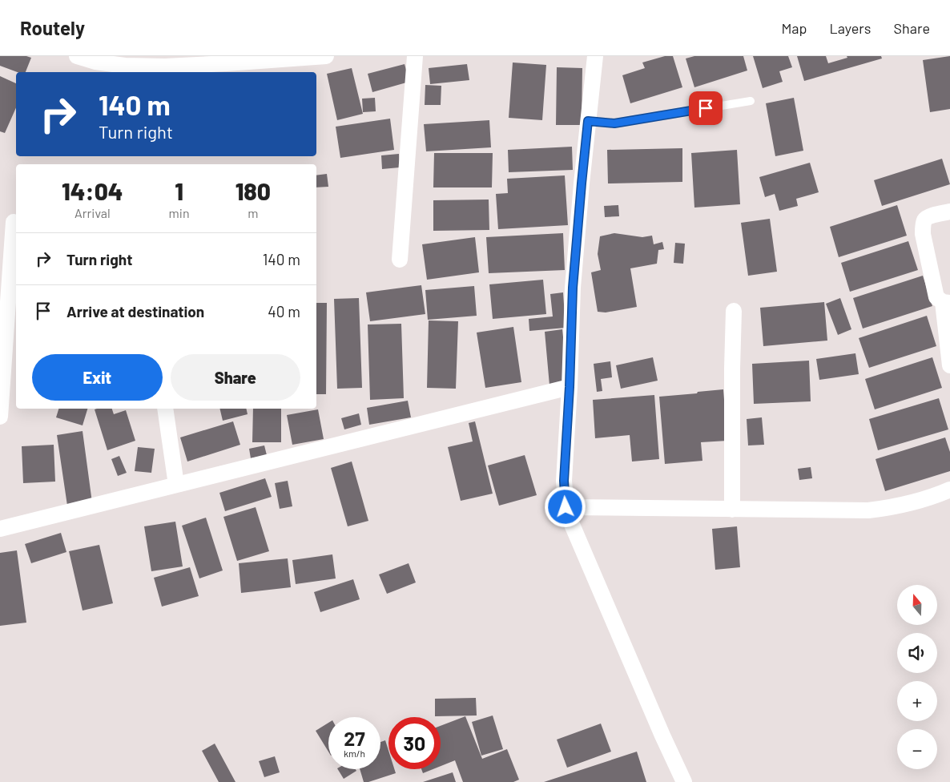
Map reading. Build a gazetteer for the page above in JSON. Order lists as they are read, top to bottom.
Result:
{
  "north": "top",
  "page": {
    "header": "Routely",
    "nav": ["Map", "Layers", "Share"],
    "turn": ["140 m", "Turn right"],
    "eta": [
      "14:04",
      "Arrival",
      "1",
      "min",
      "180",
      "m"
    ],
    "list": [
      {
        "name": "Turn right",
        "value": "140 m"
      },
      {
        "name": "Arrive at destination",
        "value": "40 m"
      }
    ],
    "buttons": ["Exit", "Share"],
    "map_buttons": ["+", "−"],
    "speed": "27 km/h",
    "limit": "30"
  }
}
